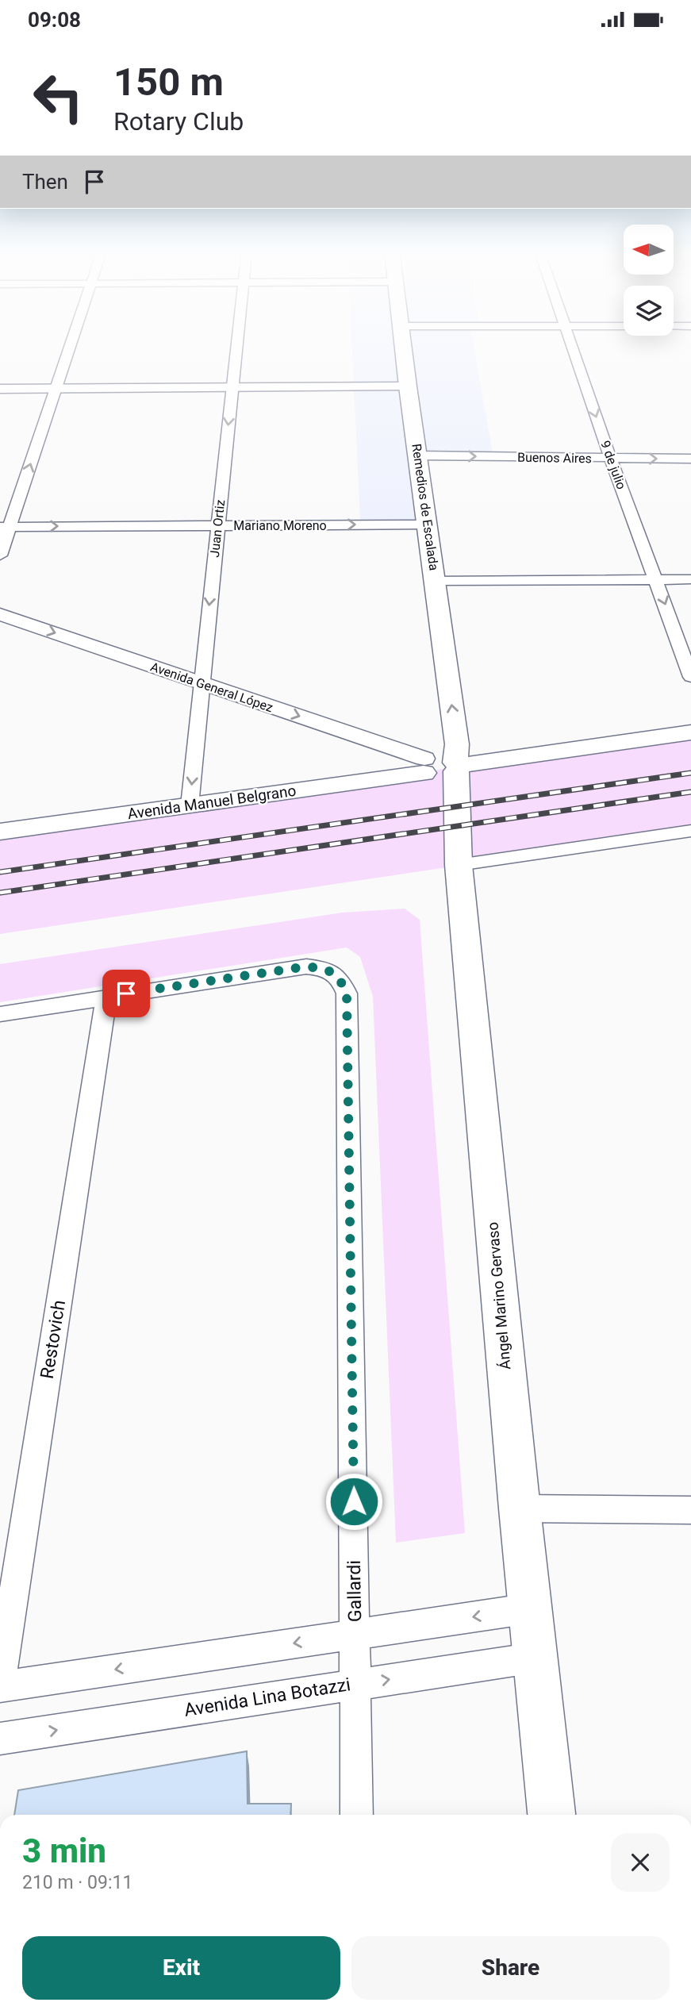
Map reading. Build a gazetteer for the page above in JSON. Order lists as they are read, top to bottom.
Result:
{
  "streets": {
    "main road": ["Remedios de Escalada", "Avenida Manuel Belgrano", "Ángel Marino Gervaso"],
    "street": [
      "Buenos Aires",
      "9 de julio",
      "Mariano Moreno",
      "Juan Ortiz",
      "Avenida General López",
      "Restovich",
      "Gallardi",
      "Avenida Lina Botazzi"
    ]
  },
  "crossings": [
    ["Buenos Aires", "9 de julio"],
    ["Buenos Aires", "Remedios de Escalada"],
    ["Remedios de Escalada", "Mariano Moreno"],
    ["Remedios de Escalada", "Avenida Manuel Belgrano"],
    ["Remedios de Escalada", "Ángel Marino Gervaso"],
    ["Mariano Moreno", "Juan Ortiz"],
    ["Juan Ortiz", "Avenida General López"],
    ["Juan Ortiz", "Avenida Manuel Belgrano"],
    ["Avenida General López", "Avenida Manuel Belgrano"],
    ["Avenida Manuel Belgrano", "Ángel Marino Gervaso"],
    ["Ángel Marino Gervaso", "Avenida Lina Botazzi"],
    ["Restovich", "Gallardi"],
    ["Gallardi", "Avenida Lina Botazzi"]
  ],
  "one_way": [
    "9 de julio",
    "Remedios de Escalada",
    "Juan Ortiz",
    "Avenida General López"
  ],
  "north": "left",
  "page": {
    "status": "09:08",
    "turn": ["150 m", "Rotary Club"],
    "then": "Then",
    "heading": ["3 min", "210 m · 09:11"],
    "buttons": ["Exit", "Share"]
  }
}
